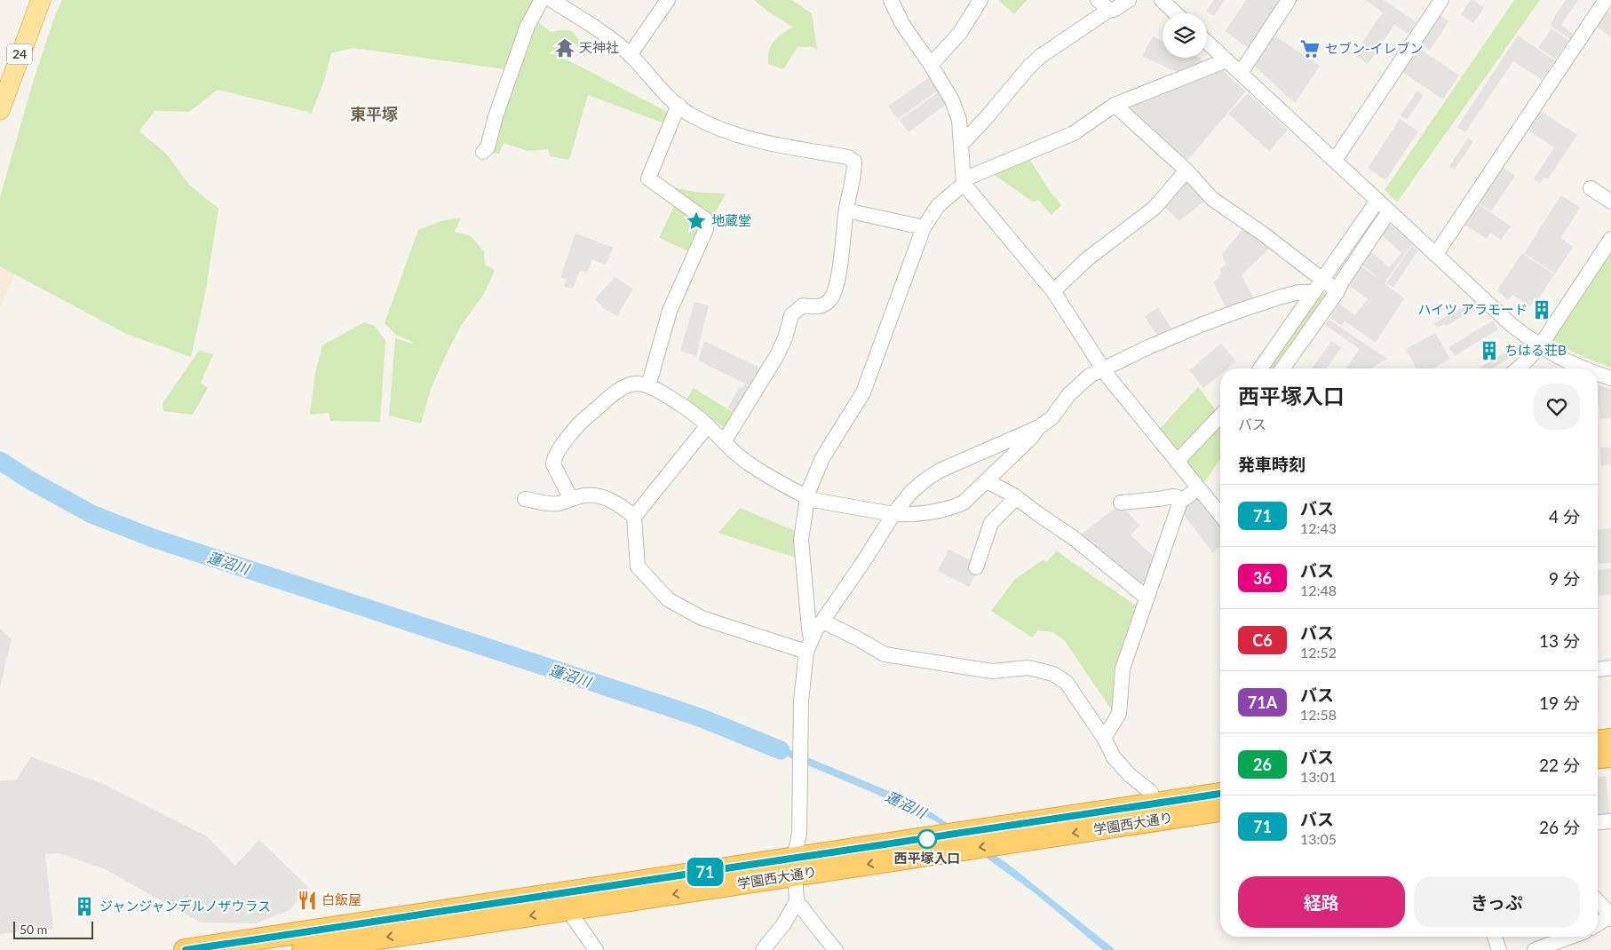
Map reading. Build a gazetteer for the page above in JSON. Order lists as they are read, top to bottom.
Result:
{
  "streets": {
    "highway": ["学園西大通り"],
    "main road": ["24"]
  },
  "districts": ["東平塚"],
  "water": ["蓮沼川"],
  "places": {
    "temple": ["天神社"],
    "supermarket": ["セブン-イレブン"],
    "place": ["地蔵堂"],
    "building": ["ハイツ アラモード", "ちはる荘B", "ジャンジャンデルノザウラス"],
    "other": ["西平塚入口"],
    "restaurant": ["白飯屋"]
  },
  "lines": ["bus line 71"],
  "scale_bar": "50 m",
  "page": {
    "on_map": "71",
    "heading": [
      ["西平塚入口", "バス"],
      "発車時刻"
    ],
    "list": [
      {
        "mark": "71",
        "name": "バス",
        "note": "12:43",
        "value": "4 分"
      },
      {
        "mark": "36",
        "name": "バス",
        "note": "12:48",
        "value": "9 分"
      },
      {
        "mark": "C6",
        "name": "バス",
        "note": "12:52",
        "value": "13 分"
      },
      {
        "mark": "71A",
        "name": "バス",
        "note": "12:58",
        "value": "19 分"
      },
      {
        "mark": "26",
        "name": "バス",
        "note": "13:01",
        "value": "22 分"
      },
      {
        "mark": "71",
        "name": "バス",
        "note": "13:05",
        "value": "26 分"
      }
    ],
    "buttons": ["経路", "きっぷ"],
    "scale": "50 m"
  }
}
